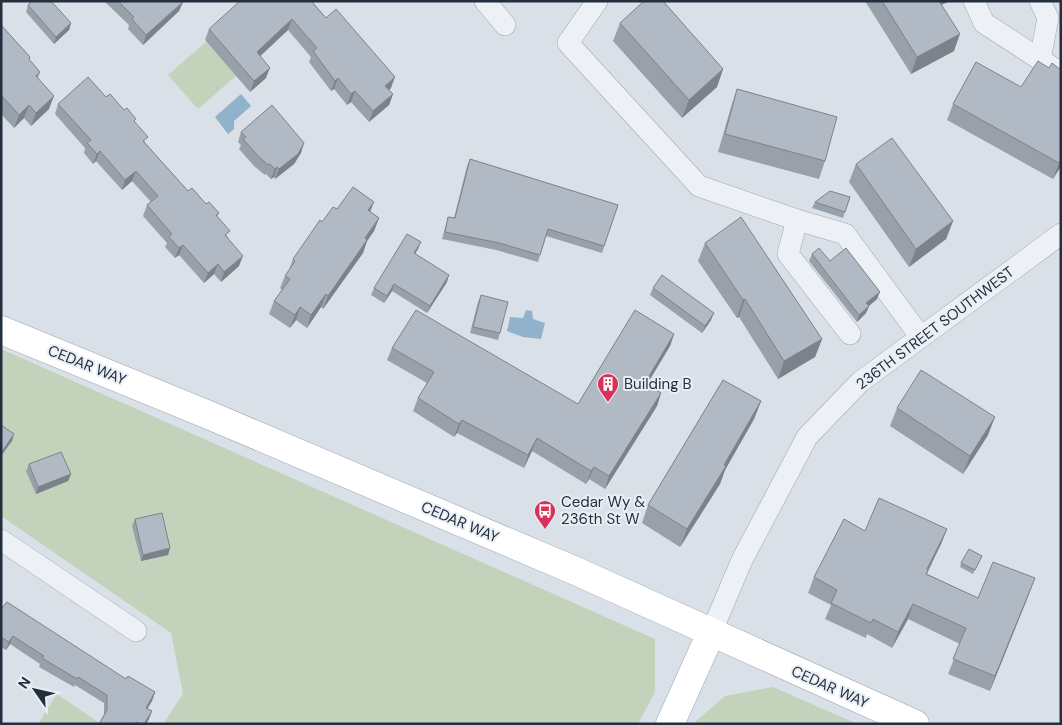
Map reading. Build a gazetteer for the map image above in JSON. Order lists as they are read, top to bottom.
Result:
{
  "streets": {
    "main road": ["236TH STREET SOUTHWEST", "CEDAR WAY"]
  },
  "crossings": [
    ["236TH STREET SOUTHWEST", "CEDAR WAY"]
  ],
  "places": {
    "building": ["Building B"],
    "bus stop": ["Cedar Wy & 236th St W"]
  },
  "north": "top left"
}
